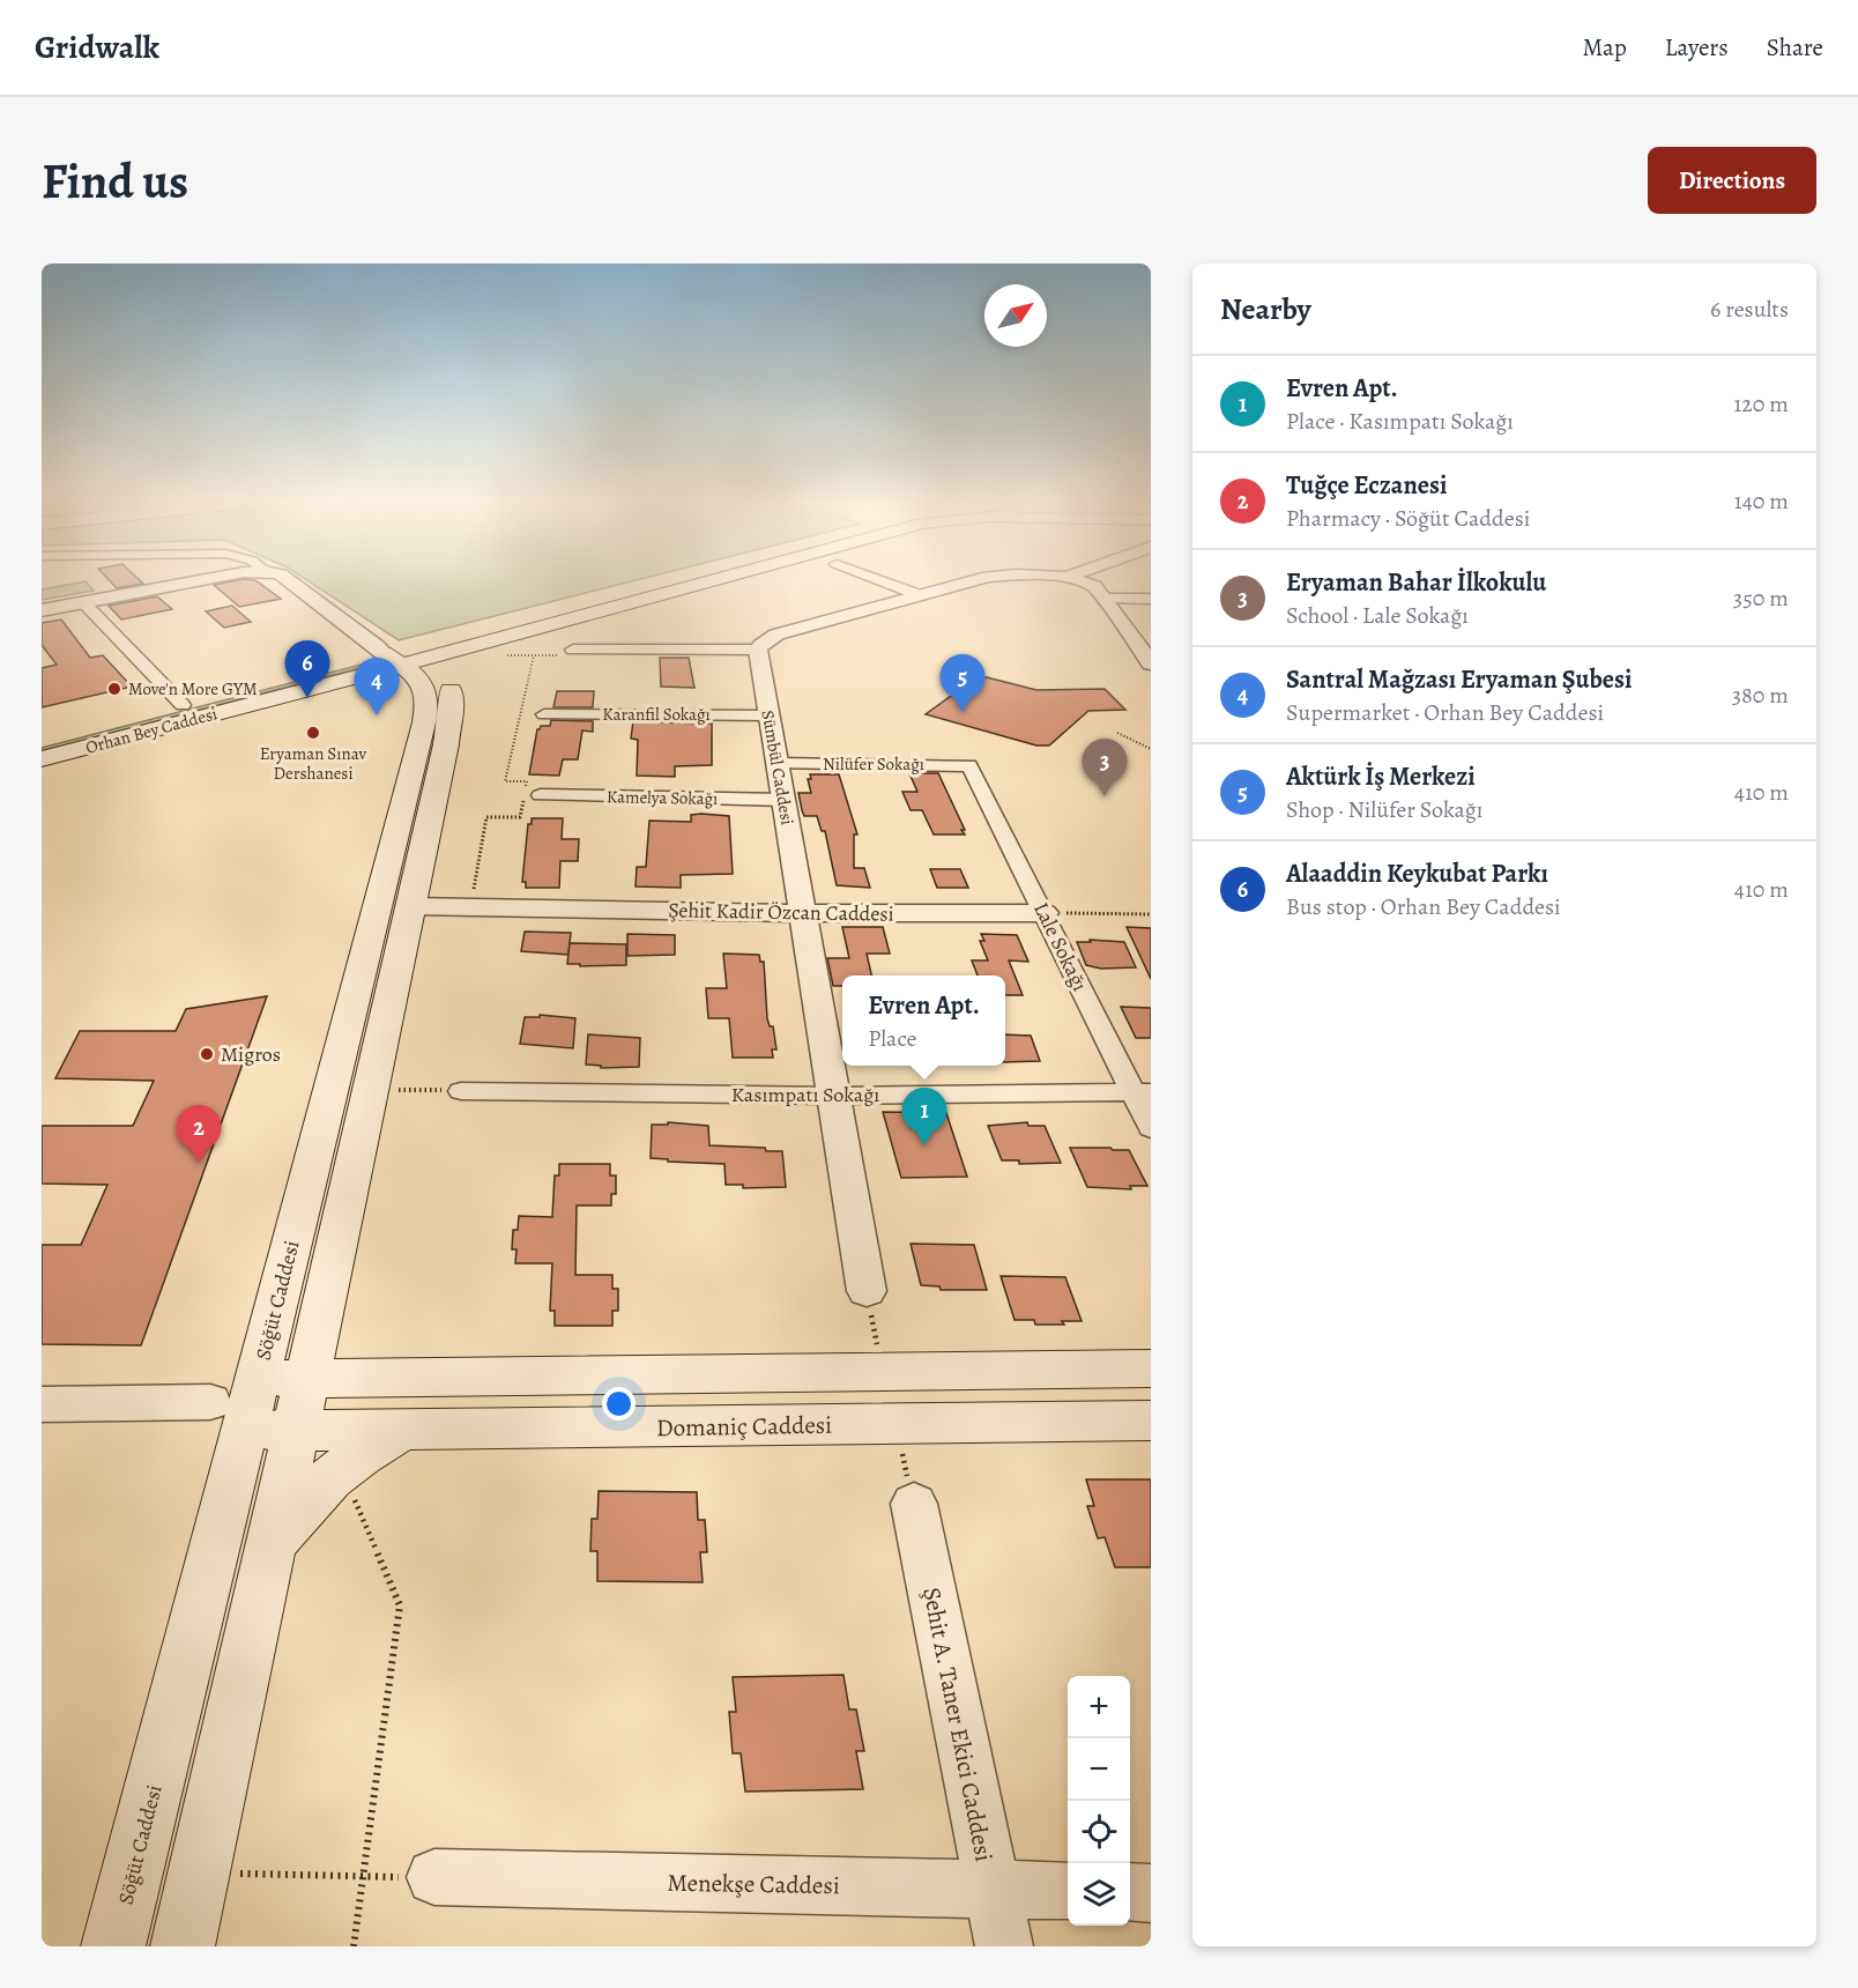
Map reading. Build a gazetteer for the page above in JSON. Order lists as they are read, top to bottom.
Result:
{
  "streets": {
    "main road": ["Orhan Bey Caddesi", "Söğüt Caddesi", "Domaniç Caddesi"],
    "street": [
      "Karanfil Sokağı",
      "Nilüfer Sokağı",
      "Sümbül Caddesi",
      "Kamelya Sokağı",
      "Şehit Kadir Özcan Caddesi",
      "Lale Sokağı",
      "Kasımpatı Sokağı",
      "Şehit A. Taner Ekici Caddesi",
      "Menekşe Caddesi"
    ]
  },
  "crossings": [
    ["Karanfil Sokağı", "Sümbül Caddesi"],
    ["Orhan Bey Caddesi", "Söğüt Caddesi"],
    ["Nilüfer Sokağı", "Sümbül Caddesi"],
    ["Nilüfer Sokağı", "Lale Sokağı"],
    ["Sümbül Caddesi", "Kamelya Sokağı"],
    ["Sümbül Caddesi", "Şehit Kadir Özcan Caddesi"],
    ["Sümbül Caddesi", "Kasımpatı Sokağı"],
    ["Şehit Kadir Özcan Caddesi", "Lale Sokağı"],
    ["Şehit Kadir Özcan Caddesi", "Söğüt Caddesi"],
    ["Lale Sokağı", "Kasımpatı Sokağı"],
    ["Söğüt Caddesi", "Domaniç Caddesi"],
    ["Şehit A. Taner Ekici Caddesi", "Menekşe Caddesi"]
  ],
  "places": ["Move'n More GYM", "Eryaman Sınav Dershanesi", "Migros"],
  "north": "top right",
  "page": {
    "header": "Gridwalk",
    "nav": ["Map", "Layers", "Share"],
    "buttons": "Directions",
    "title": "Find us",
    "heading": ["Nearby", "6 results"],
    "list": [
      {
        "mark": "1",
        "name": "Evren Apt.",
        "note": "Place · Kasımpatı Sokağı",
        "value": "120 m"
      },
      {
        "mark": "2",
        "name": "Tuğçe Eczanesi",
        "note": "Pharmacy · Söğüt Caddesi",
        "value": "140 m"
      },
      {
        "mark": "3",
        "name": "Eryaman Bahar İlkokulu",
        "note": "School · Lale Sokağı",
        "value": "350 m"
      },
      {
        "mark": "4",
        "name": "Santral Mağzası Eryaman Şubesi",
        "note": "Supermarket · Orhan Bey Caddesi",
        "value": "380 m"
      },
      {
        "mark": "5",
        "name": "Aktürk İş Merkezi",
        "note": "Shop · Nilüfer Sokağı",
        "value": "410 m"
      },
      {
        "mark": "6",
        "name": "Alaaddin Keykubat Parkı",
        "note": "Bus stop · Orhan Bey Caddesi",
        "value": "410 m"
      }
    ],
    "pins": [
      "6",
      "5",
      "4",
      "3",
      "1",
      "2"
    ],
    "popup": ["Evren Apt.", "Place"],
    "map_buttons": ["+", "−"]
  }
}
